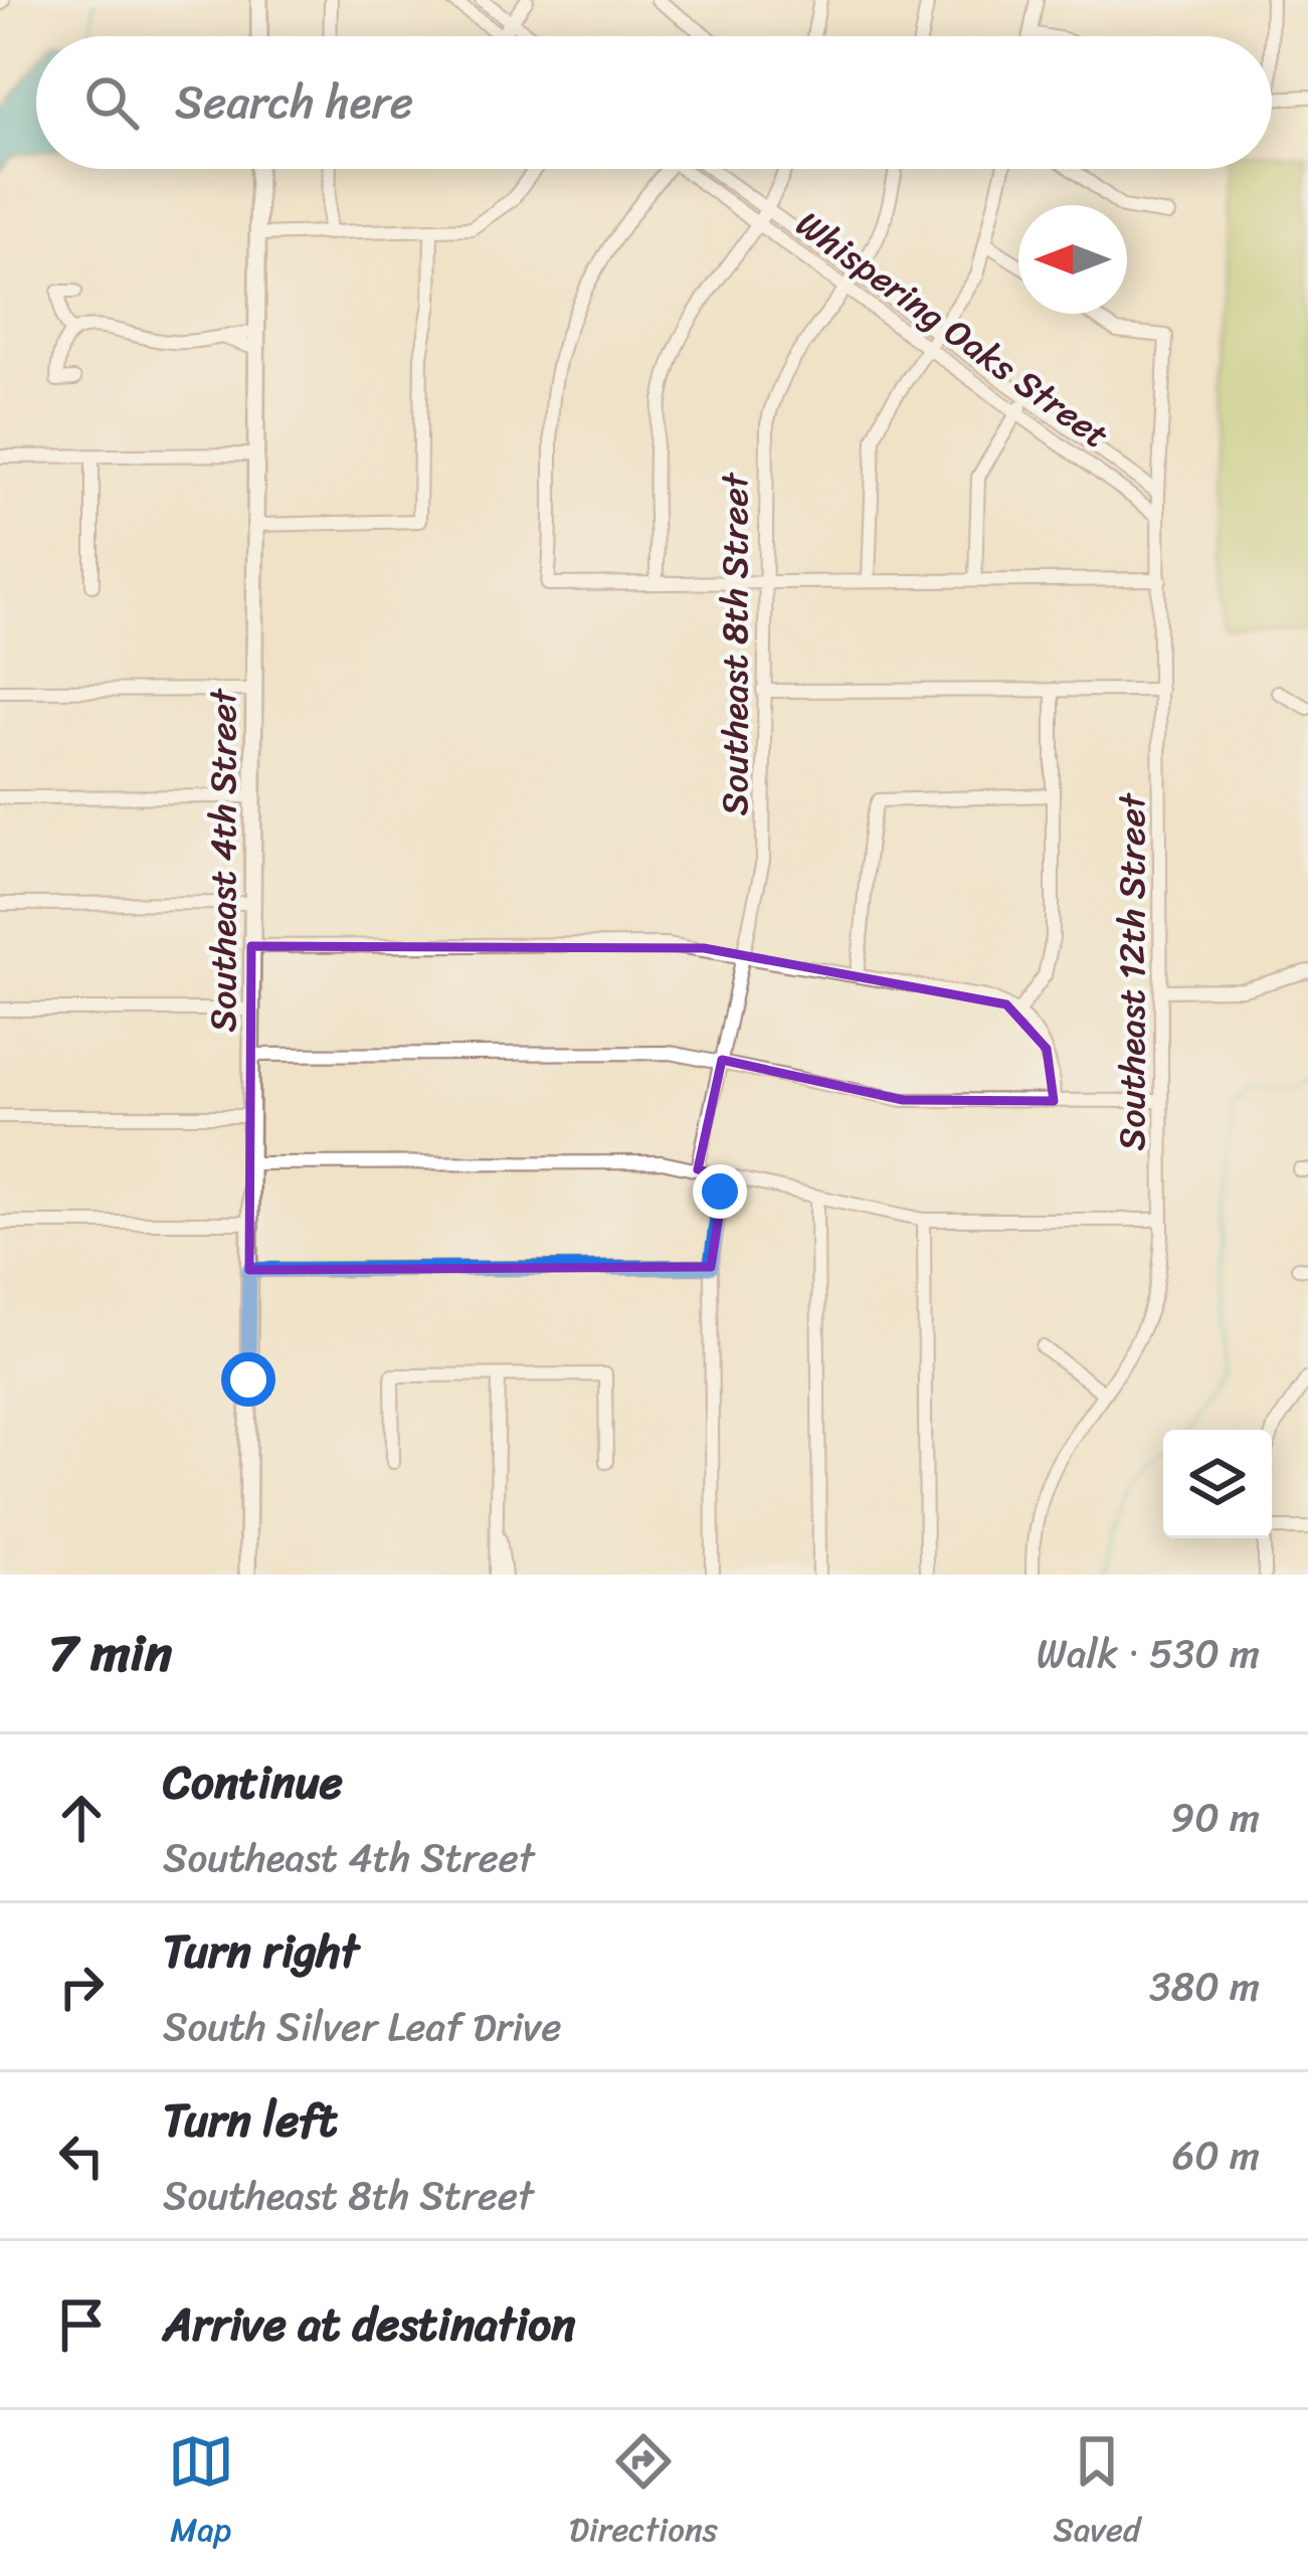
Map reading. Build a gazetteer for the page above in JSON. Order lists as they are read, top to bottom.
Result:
{
  "streets": {
    "main road": ["Southeast 4th Street"],
    "street": ["Whispering Oaks Street", "Southeast 8th Street", "Southeast 12th Street"]
  },
  "crossings": [
    ["Whispering Oaks Street", "Southeast 8th Street"],
    ["Whispering Oaks Street", "Southeast 12th Street"]
  ],
  "north": "left",
  "page": {
    "search": "Search here",
    "heading": ["7 min", "Walk · 530 m"],
    "list": [
      ["Continue", "Southeast 4th Street", "90 m"],
      ["Turn right", "South Silver Leaf Drive", "380 m"],
      ["Turn left", "Southeast 8th Street", "60 m"],
      "Arrive at destination"
    ],
    "nav": ["Map", "Directions", "Saved"]
  }
}
